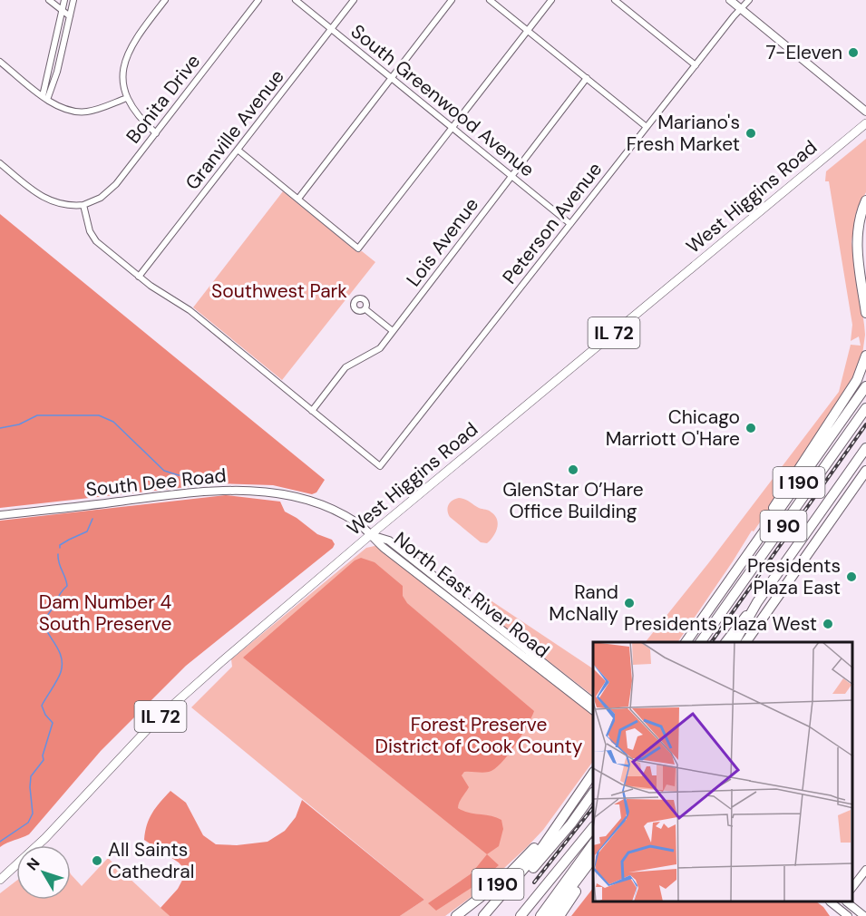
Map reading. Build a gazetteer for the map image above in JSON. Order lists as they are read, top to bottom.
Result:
{
  "streets": {
    "highway": ["I 190", "I 90"],
    "main road": [
      "West Higgins Road",
      "IL 72",
      "South Dee Road",
      "North East River Road"
    ],
    "street": [
      "Bonita Drive",
      "South Greenwood Avenue",
      "Granville Avenue",
      "Peterson Avenue",
      "Lois Avenue"
    ]
  },
  "crossings": [
    ["South Greenwood Avenue", "Granville Avenue"],
    ["South Greenwood Avenue", "Peterson Avenue"],
    ["South Greenwood Avenue", "Lois Avenue"],
    ["West Higgins Road", "South Dee Road"],
    ["West Higgins Road", "North East River Road"],
    ["Peterson Avenue", "Lois Avenue"],
    ["South Dee Road", "North East River Road"]
  ],
  "parks": ["Southwest Park", "Dam Number 4 South Preserve", "Forest Preserve District of Cook County"],
  "places": [
    "7-Eleven",
    "Mariano's Fresh Market",
    "Chicago Marriott O'Hare",
    "GlenStar O’Hare Office Building",
    "Presidents Plaza East",
    "Rand McNally",
    "Presidents Plaza West",
    "All Saints Cathedral"
  ],
  "north": "top left"
}
